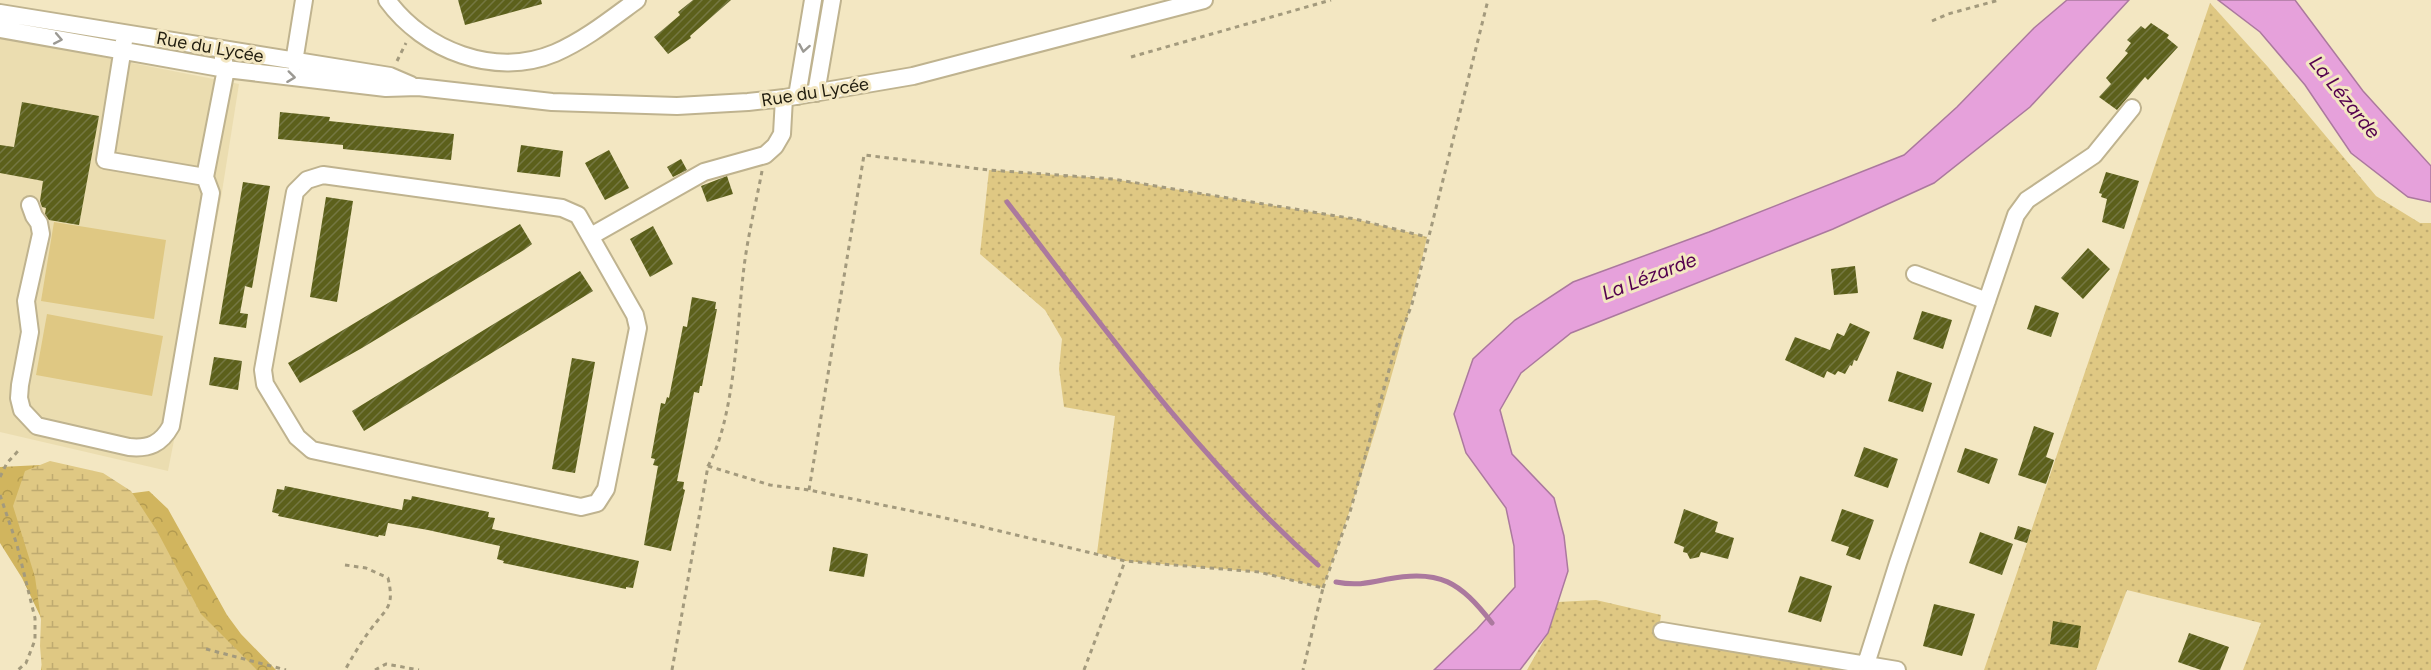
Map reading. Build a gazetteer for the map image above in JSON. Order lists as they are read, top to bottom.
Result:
{
  "streets": {
    "street": ["Rue du Lycée"]
  },
  "water": ["La Lézarde"]
}
